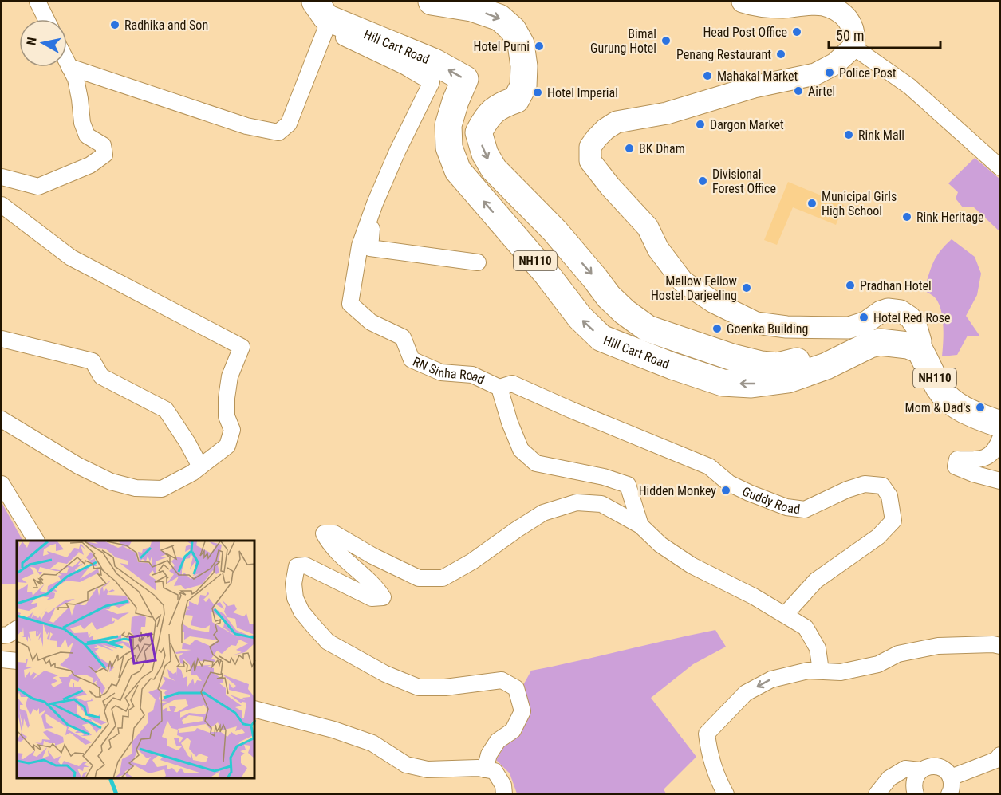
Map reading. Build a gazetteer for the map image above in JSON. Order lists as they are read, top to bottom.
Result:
{
  "streets": {
    "highway": ["Hill Cart Road", "NH110"],
    "street": ["RN Sinha Road", "Guddy Road"]
  },
  "crossings": [
    ["Hill Cart Road", "NH110"],
    ["Hill Cart Road", "RN Sinha Road"],
    ["RN Sinha Road", "Guddy Road"]
  ],
  "one_way": ["Hill Cart Road"],
  "places": [
    "Radhika and Son",
    "Head Post Office",
    "Bimal Gurung Hotel",
    "Hotel Purni",
    "Penang Restaurant",
    "Police Post",
    "Mahakal Market",
    "Airtel",
    "Hotel Imperial",
    "Dargon Market",
    "Rink Mall",
    "BK Dham",
    "Divisional Forest Office",
    "Municipal Girls High School",
    "Rink Heritage",
    "Pradhan Hotel",
    "Mellow Fellow Hostel Darjeeling",
    "Hotel Red Rose",
    "Goenka Building",
    "Mom & Dad's",
    "Hidden Monkey"
  ],
  "scale_bar": "50 m",
  "north": "left"
}
